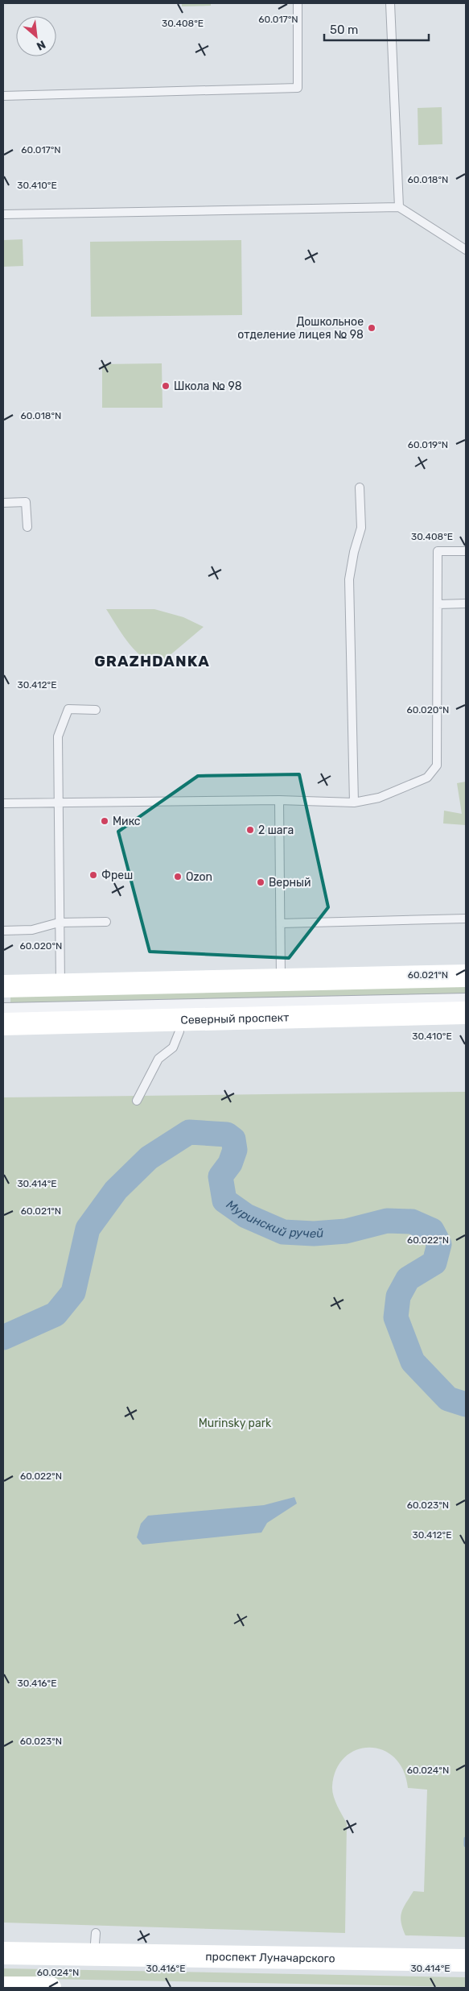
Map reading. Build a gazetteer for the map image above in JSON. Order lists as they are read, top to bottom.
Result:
{
  "streets": {
    "main road": ["Северный проспект", "проспект Луначарского"]
  },
  "districts": ["GRAZHDANKA"],
  "water": ["Муринский ручей"],
  "parks": ["Murinsky park"],
  "places": [
    "Дошкольное отделение лицея № 98",
    "Школа № 98",
    "Микс",
    "2 шага",
    "Фреш",
    "Ozon",
    "Верный"
  ],
  "scale_bar": "50 m",
  "north": "bottom right",
  "coordinates": [
    "60.017°N",
    "30.408°E",
    "60.018°N",
    "30.410°E",
    "60.019°N",
    "30.412°E",
    "60.020°N",
    "60.021°N",
    "30.414°E",
    "60.022°N",
    "60.023°N",
    "30.416°E",
    "60.024°N"
  ]
}
